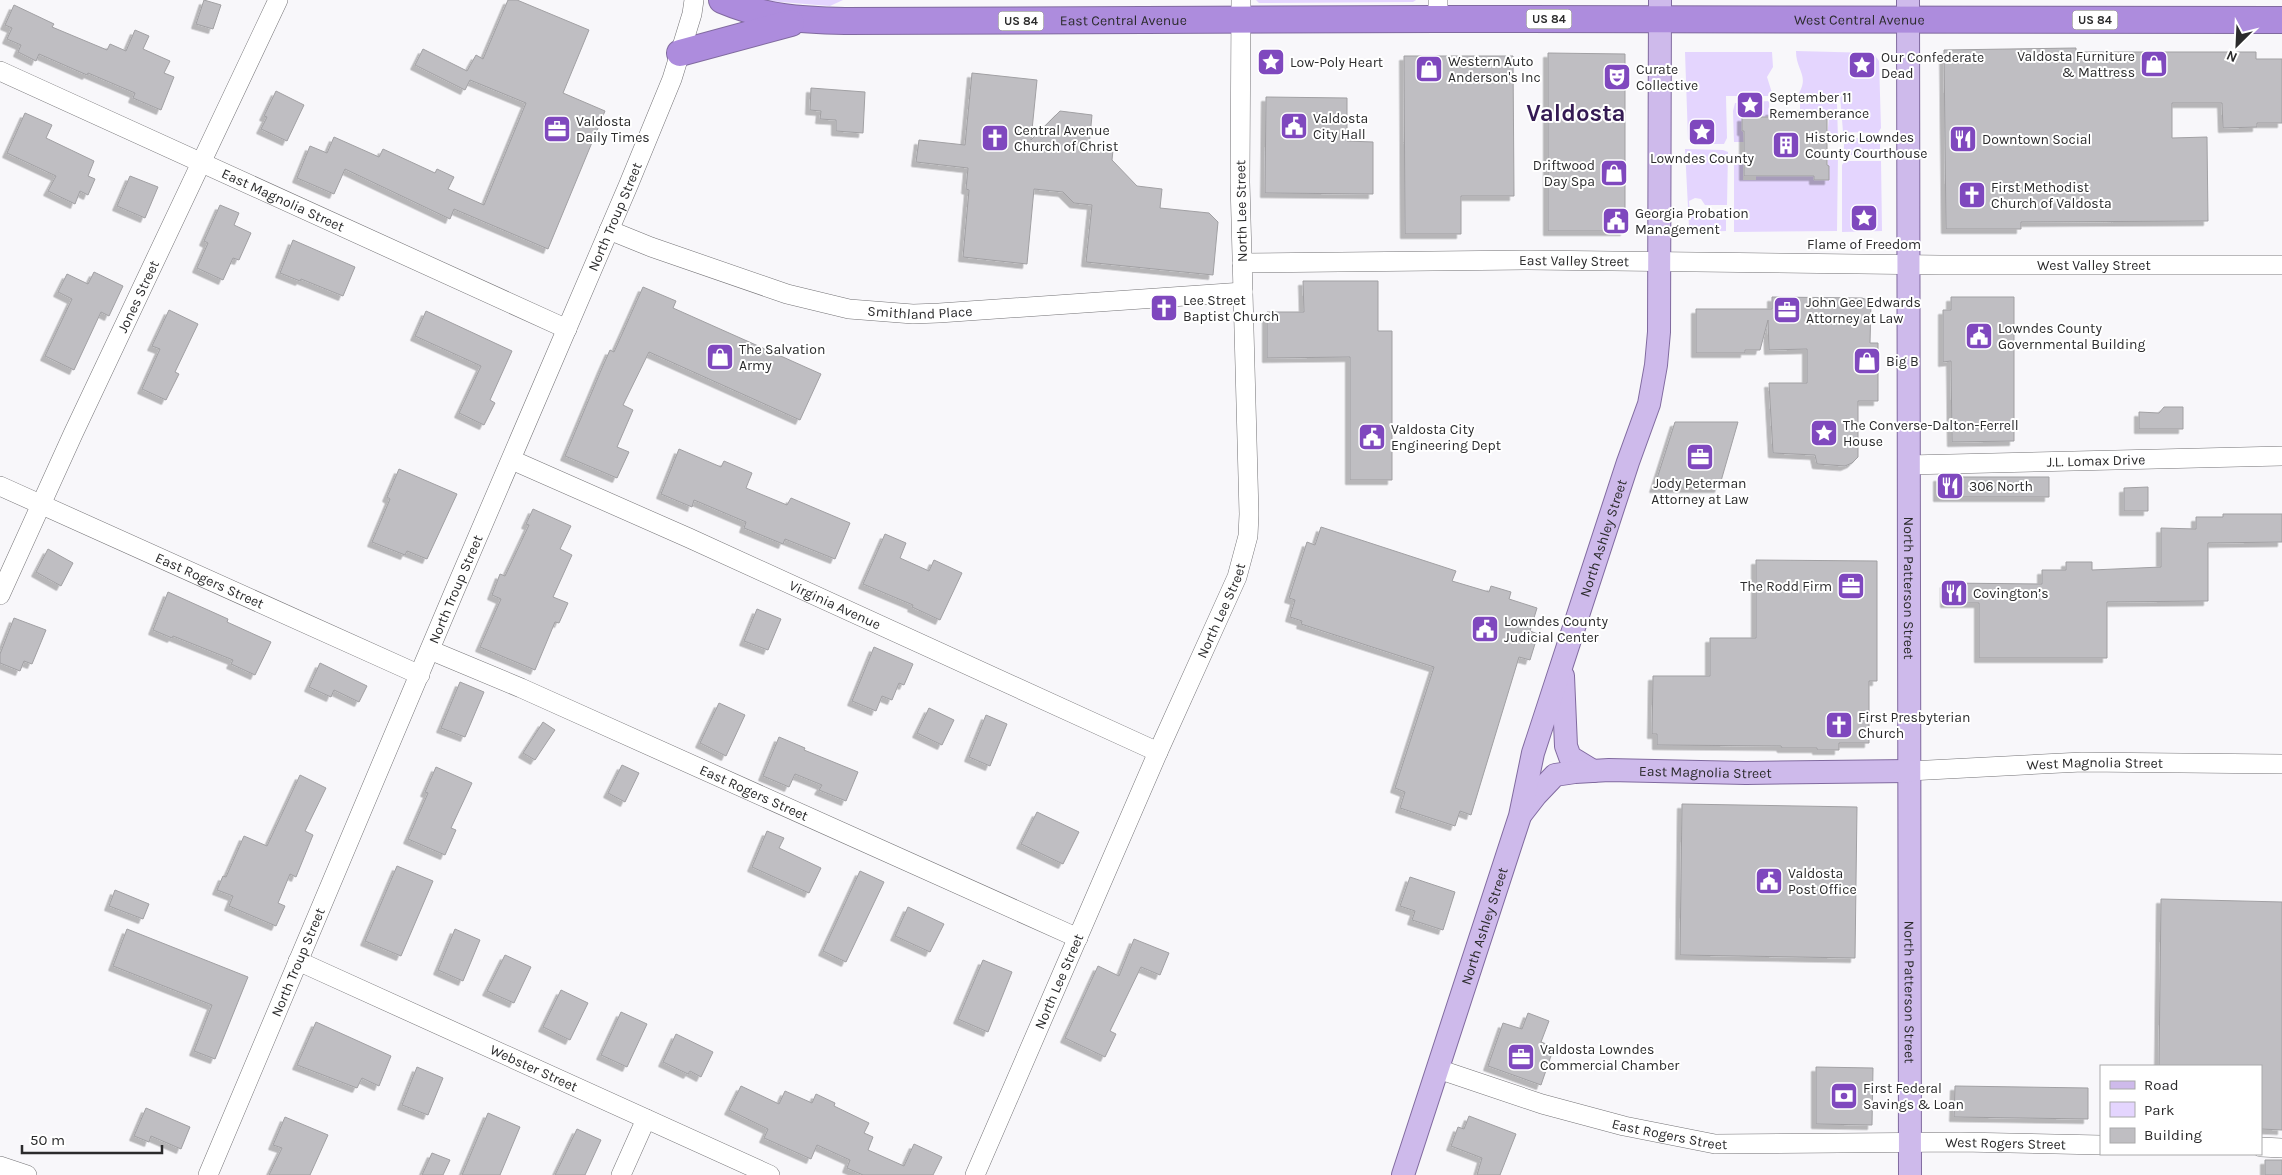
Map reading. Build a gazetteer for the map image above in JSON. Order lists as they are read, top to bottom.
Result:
{
  "streets": {
    "highway": ["US 84", "West Central Avenue", "East Central Avenue"],
    "main road": ["East Magnolia Street", "North Ashley Street", "North Patterson Street"],
    "street": [
      "North Lee Street",
      "North Troup Street",
      "East Valley Street",
      "West Valley Street",
      "Jones Street",
      "Smithland Place",
      "J.L. Lomax Drive",
      "East Rogers Street",
      "Virginia Avenue",
      "West Magnolia Street",
      "Webster Street",
      "West Rogers Street"
    ]
  },
  "crossings": [
    ["West Central Avenue", "East Central Avenue"],
    ["West Central Avenue", "North Ashley Street"],
    ["West Central Avenue", "North Patterson Street"],
    ["East Central Avenue", "North Lee Street"],
    ["East Magnolia Street", "North Troup Street"],
    ["East Magnolia Street", "Jones Street"],
    ["East Magnolia Street", "North Ashley Street"],
    ["East Magnolia Street", "North Patterson Street"],
    ["East Magnolia Street", "West Magnolia Street"],
    ["North Lee Street", "East Valley Street"],
    ["North Lee Street", "Smithland Place"],
    ["North Lee Street", "East Rogers Street"],
    ["North Lee Street", "Virginia Avenue"],
    ["North Troup Street", "Smithland Place"],
    ["North Troup Street", "East Rogers Street"],
    ["North Troup Street", "Virginia Avenue"],
    ["North Troup Street", "Webster Street"],
    ["East Valley Street", "West Valley Street"],
    ["East Valley Street", "North Ashley Street"],
    ["East Valley Street", "North Patterson Street"],
    ["West Valley Street", "North Patterson Street"],
    ["Jones Street", "East Rogers Street"],
    ["J.L. Lomax Drive", "North Patterson Street"],
    ["North Ashley Street", "East Rogers Street"],
    ["East Rogers Street", "North Patterson Street"],
    ["East Rogers Street", "West Rogers Street"],
    ["North Patterson Street", "West Magnolia Street"],
    ["North Patterson Street", "West Rogers Street"]
  ],
  "districts": ["Valdosta"],
  "places": {
    "place": [
      "Low-Poly Heart",
      "Our Confederate Dead",
      "September 11 Rememberance",
      "Lowndes County",
      "Flame of Freedom",
      "The Converse-Dalton-Ferrell House"
    ],
    "shop": [
      "Valdosta Furniture & Mattress",
      "Western Auto Anderson's Inc",
      "Driftwood Day Spa",
      "The Salvation Army",
      "Big B"
    ],
    "theatre": ["Curate Collective"],
    "public building": [
      "Valdosta City Hall",
      "Georgia Probation Management",
      "Lowndes County Governmental Building",
      "Valdosta City Engineering Dept",
      "Lowndes County Judicial Center",
      "Valdosta Post Office"
    ],
    "office": [
      "Valdosta Daily Times",
      "John Gee Edwards Attorney at Law",
      "Jody Peterman Attorney at Law",
      "The Rodd Firm",
      "Valdosta Lowndes Commercial Chamber"
    ],
    "church": [
      "Central Avenue Church of Christ",
      "First Methodist Church of Valdosta",
      "Lee Street Baptist Church",
      "First Presbyterian Church"
    ],
    "restaurant": ["Downtown Social", "306 North", "Covington’s"],
    "building": ["Historic Lowndes County Courthouse"],
    "bank": ["First Federal Savings & Loan"]
  },
  "legend": ["Road", "Park", "Building"],
  "scale_bar": "50 m",
  "north": "bottom left"
}
